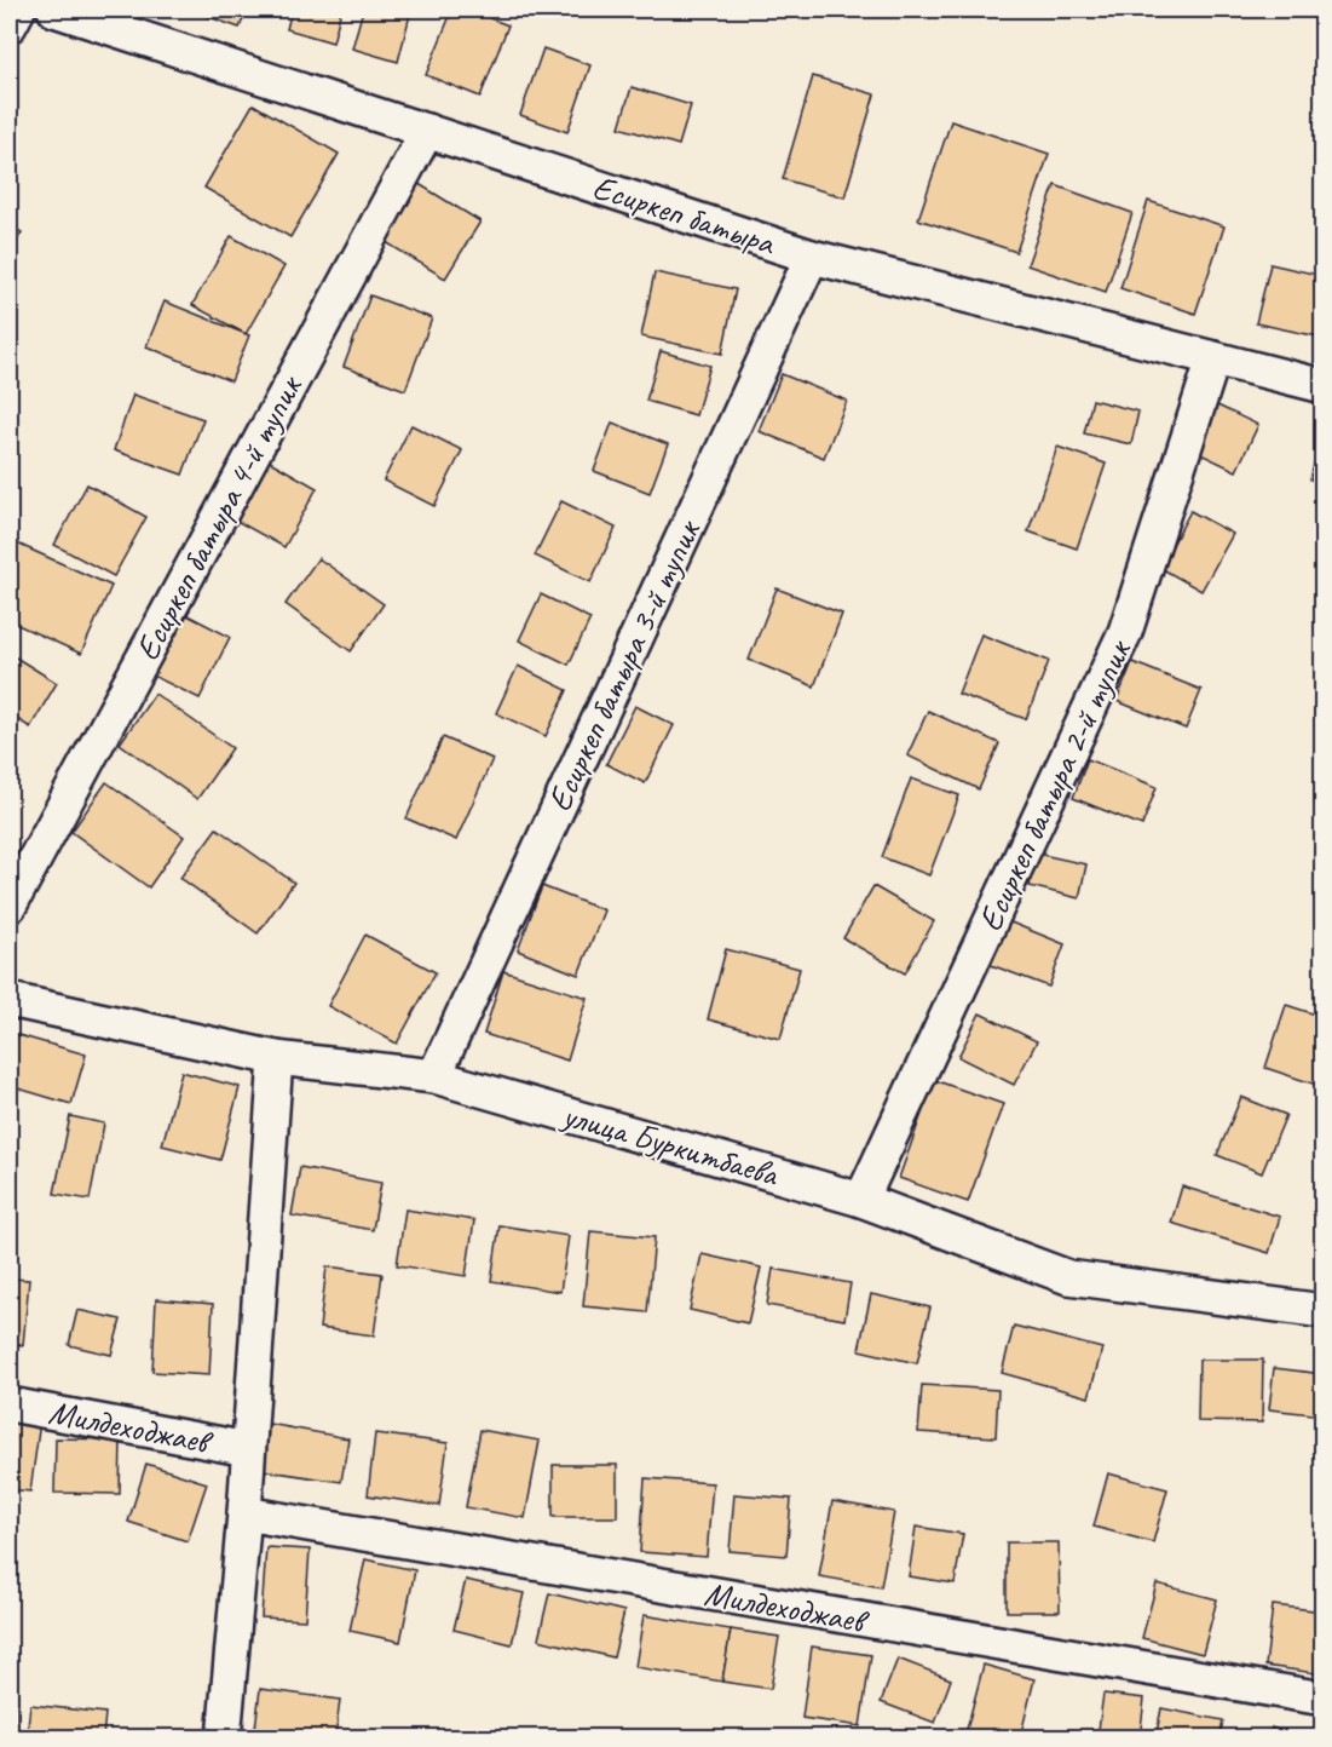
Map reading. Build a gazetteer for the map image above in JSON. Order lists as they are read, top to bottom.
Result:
{
  "streets": {
    "street": [
      "Есиркеп батыра",
      "Есиркеп батыра 4-й тупик",
      "Есиркеп батыра 3-й тупик",
      "Есиркеп батыра 2-й тупик",
      "улица Буркитбаева",
      "Милдеходжаев"
    ]
  },
  "crossings": [
    ["Есиркеп батыра", "Есиркеп батыра 4-й тупик"],
    ["Есиркеп батыра", "Есиркеп батыра 3-й тупик"],
    ["Есиркеп батыра", "Есиркеп батыра 2-й тупик"],
    ["Есиркеп батыра 3-й тупик", "улица Буркитбаева"],
    ["Есиркеп батыра 2-й тупик", "улица Буркитбаева"]
  ]
}
